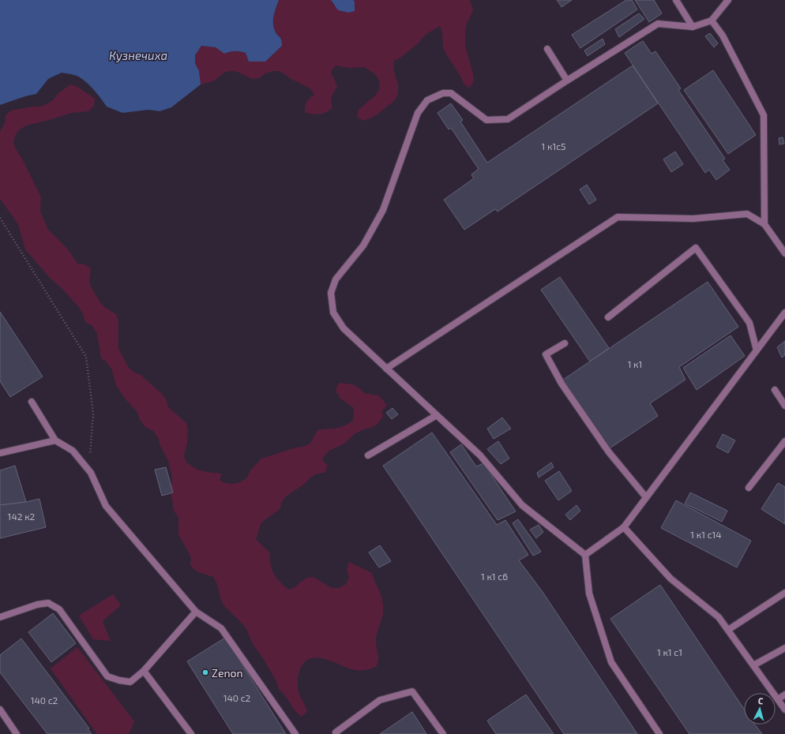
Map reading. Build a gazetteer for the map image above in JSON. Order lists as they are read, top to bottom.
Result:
{
  "water": ["Кузнечиха"],
  "places": ["Zenon"],
  "house_numbers": [
    "1 к1с5",
    "1 к1",
    "142 к2",
    "1 к1 с14",
    "1 к1 с6",
    "1 к1 с1",
    "140 с2",
    "140 с2"
  ],
  "north": "top"
}
